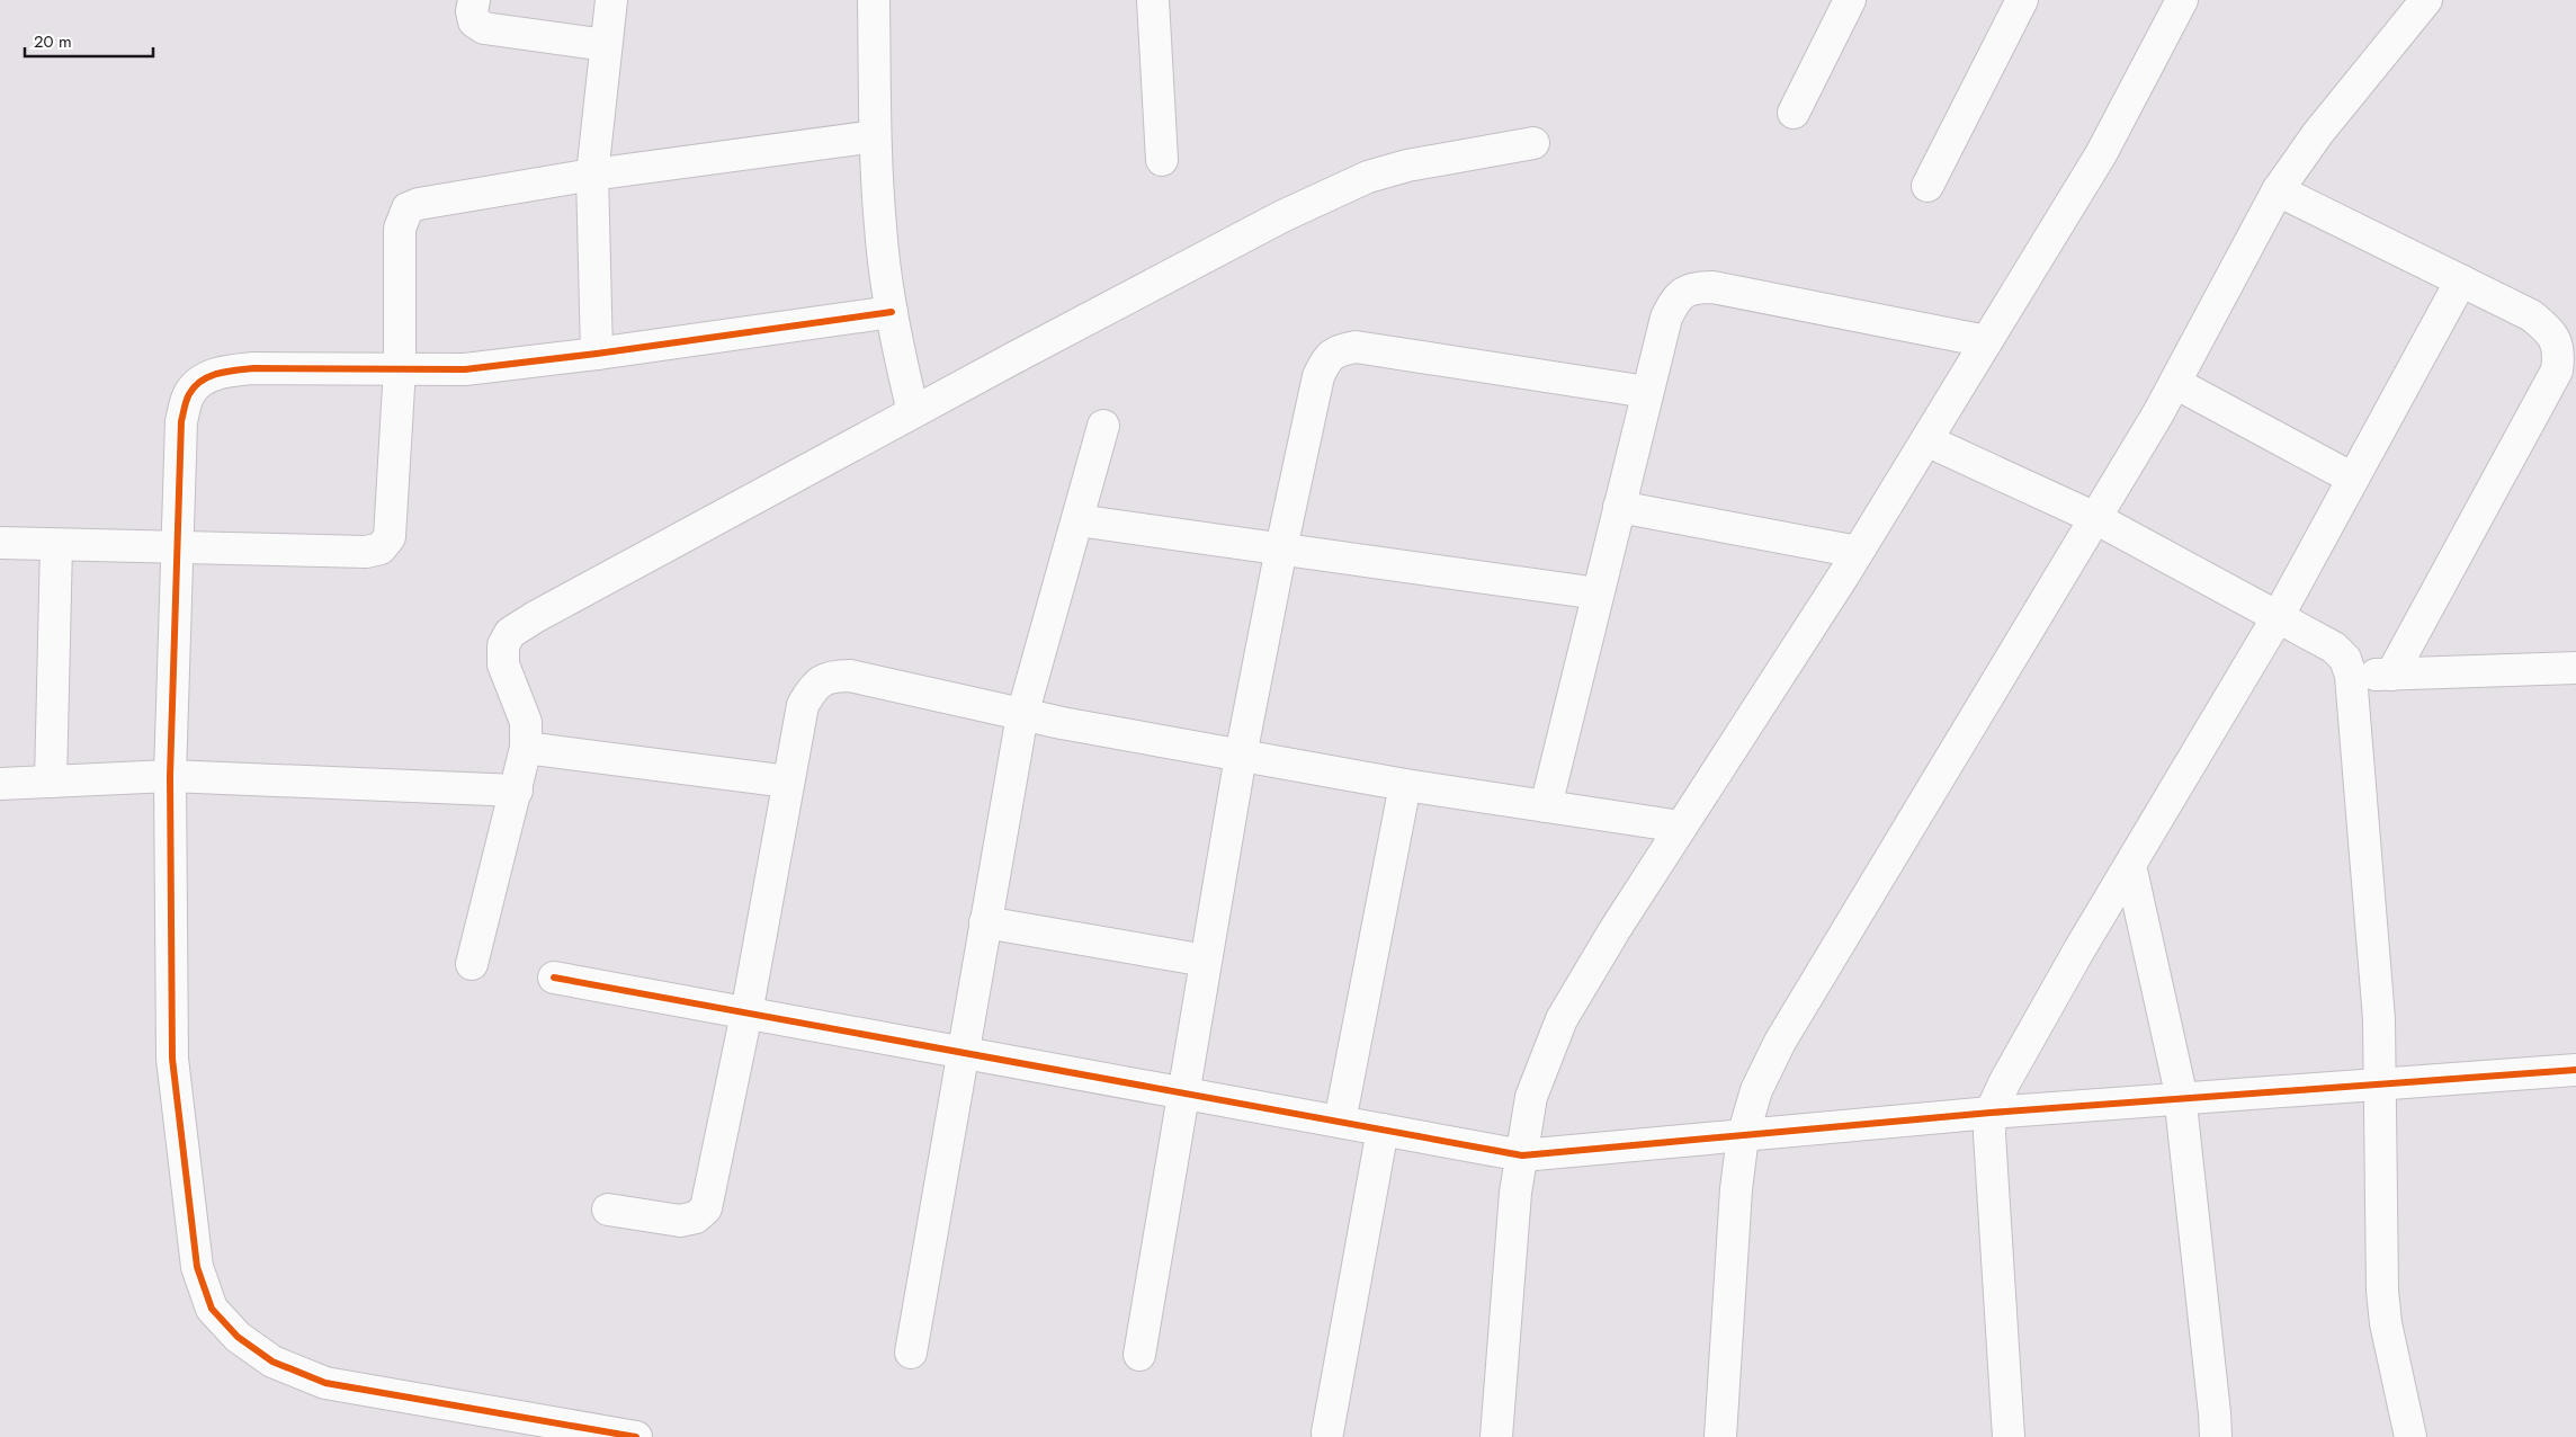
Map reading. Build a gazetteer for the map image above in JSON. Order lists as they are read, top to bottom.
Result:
{
  "scale_bar": "20 m"
}
